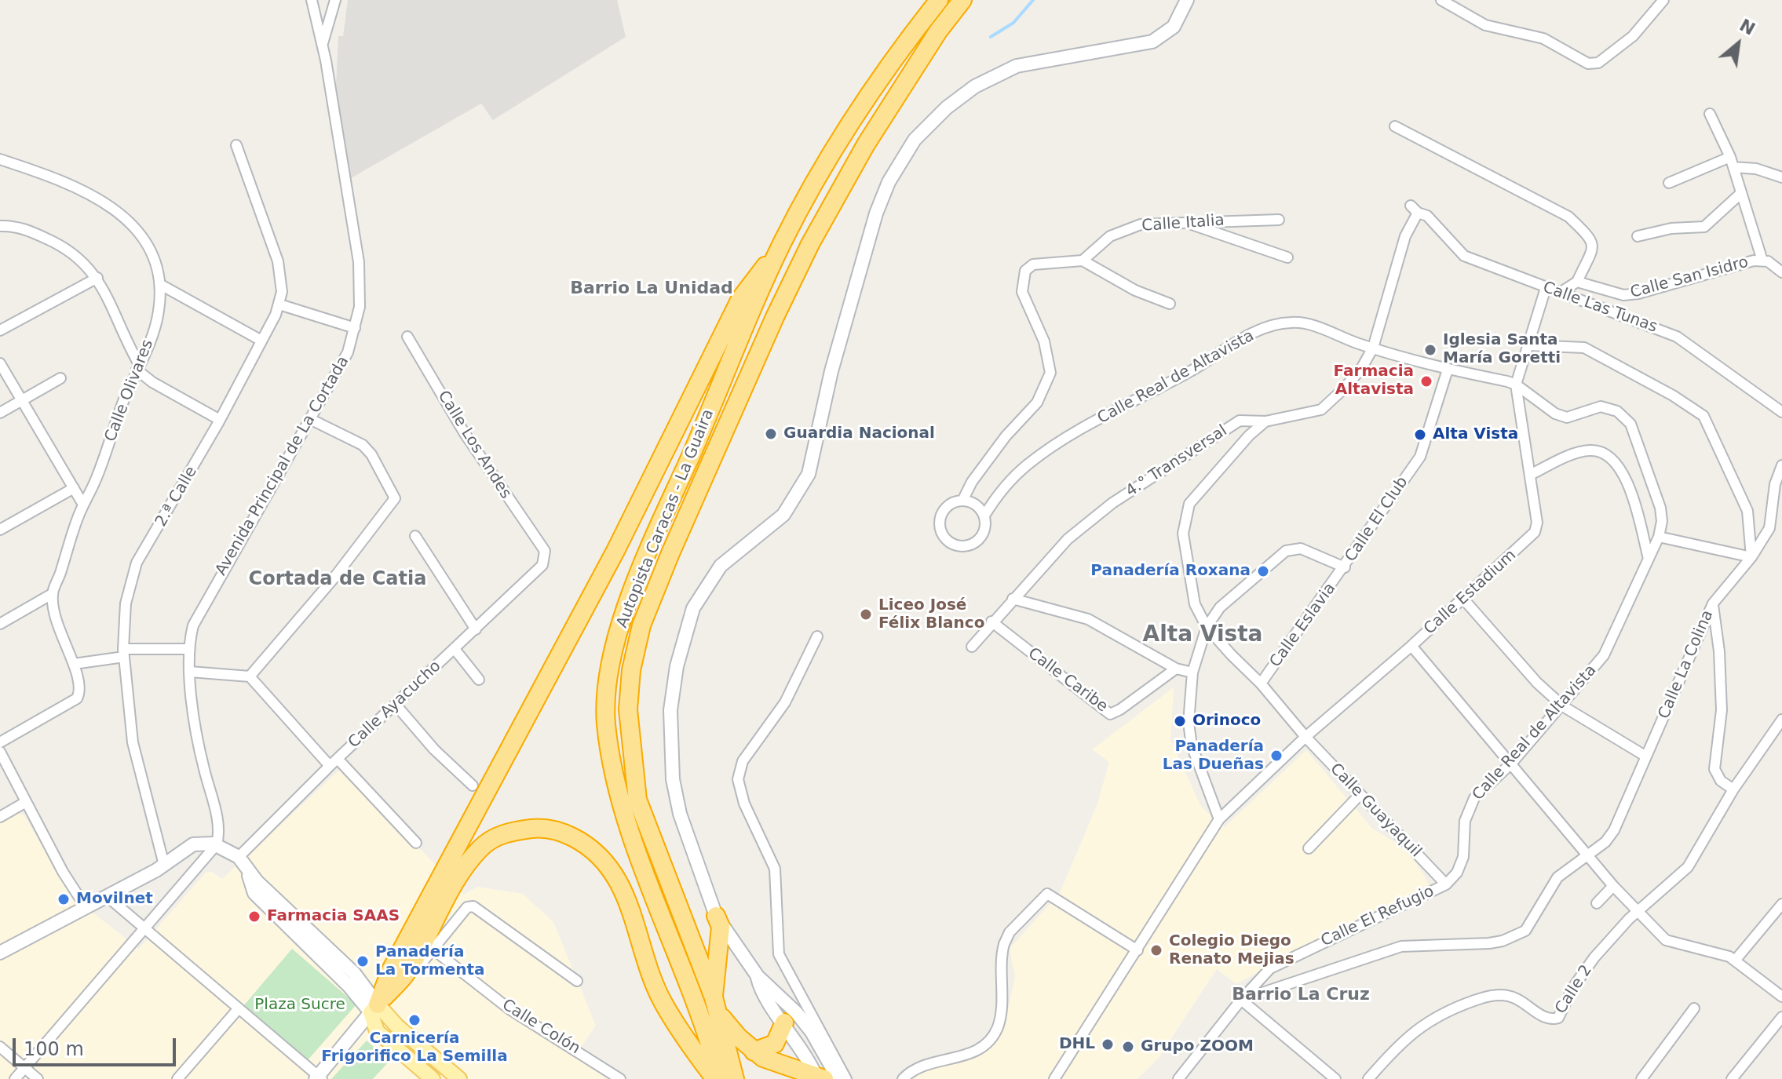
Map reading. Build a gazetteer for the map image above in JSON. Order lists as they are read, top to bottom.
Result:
{
  "streets": {
    "highway": ["Autopista Caracas - La Guaira"],
    "street": [
      "Calle Italia",
      "Calle San Isidro",
      "Calle Las Tunas",
      "Calle Real de Altavista",
      "Calle Olivares",
      "Calle Los Andes",
      "4.° Transversal",
      "Avenida Principal de La Cortada",
      "2.ª Calle",
      "Calle El Club",
      "Calle Estadium",
      "Calle Eslavia",
      "Calle La Colina",
      "Calle Caribe",
      "Calle Ayacucho",
      "Calle Guayaquil",
      "Calle El Refugio",
      "Calle 2",
      "Calle Colón"
    ]
  },
  "crossings": [
    ["Calle Las Tunas", "4.° Transversal"],
    ["Calle Las Tunas", "Calle Estadium"],
    ["Calle Real de Altavista", "4.° Transversal"],
    ["Calle Real de Altavista", "Calle El Club"],
    ["Calle Real de Altavista", "Calle Estadium"],
    ["Calle Real de Altavista", "Calle Guayaquil"],
    ["Calle Real de Altavista", "Calle El Refugio"],
    ["Calle Los Andes", "Calle Ayacucho"],
    ["4.° Transversal", "Calle Caribe"],
    ["4.° Transversal", "Calle Guayaquil"],
    ["Calle El Club", "Calle Estadium"],
    ["Calle El Club", "Calle Eslavia"],
    ["Calle El Club", "Calle Guayaquil"],
    ["Calle Estadium", "Calle Guayaquil"],
    ["Calle Eslavia", "Calle Guayaquil"],
    ["Calle La Colina", "Calle El Refugio"],
    ["Calle Guayaquil", "Calle El Refugio"]
  ],
  "districts": [
    "Barrio La Unidad",
    "Cortada de Catia",
    "Alta Vista",
    "Barrio La Cruz"
  ],
  "parks": ["Plaza Sucre"],
  "places": [
    "Iglesia Santa María Goretti",
    "Farmacia Altavista",
    "Guardia Nacional",
    "Alta Vista",
    "Panadería Roxana",
    "Liceo José Félix Blanco",
    "Orinoco",
    "Panadería Las Dueñas",
    "Movilnet",
    "Farmacia SAAS",
    "Colegio Diego Renato Mejias",
    "Panadería La Tormenta",
    "Carnicería Frigorifico La Semilla",
    "DHL",
    "Grupo ZOOM"
  ],
  "scale_bar": "100 m",
  "north": "top right"
}
